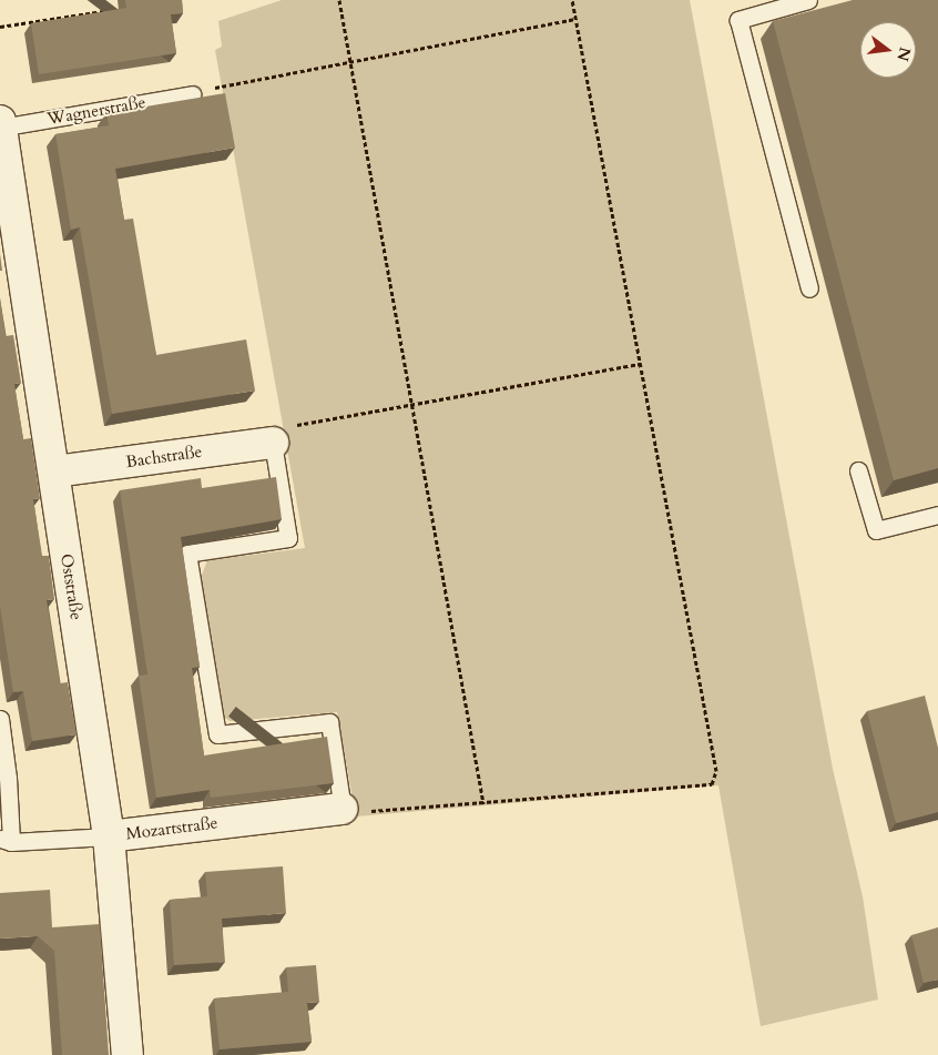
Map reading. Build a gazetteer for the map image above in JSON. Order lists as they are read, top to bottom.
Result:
{
  "streets": {
    "street": ["Bachstraße", "Oststraße", "Mozartstraße"],
    "lane": ["Wagnerstraße"]
  },
  "crossings": [
    ["Wagnerstraße", "Oststraße"],
    ["Bachstraße", "Oststraße"],
    ["Oststraße", "Mozartstraße"]
  ],
  "north": "right"
}
